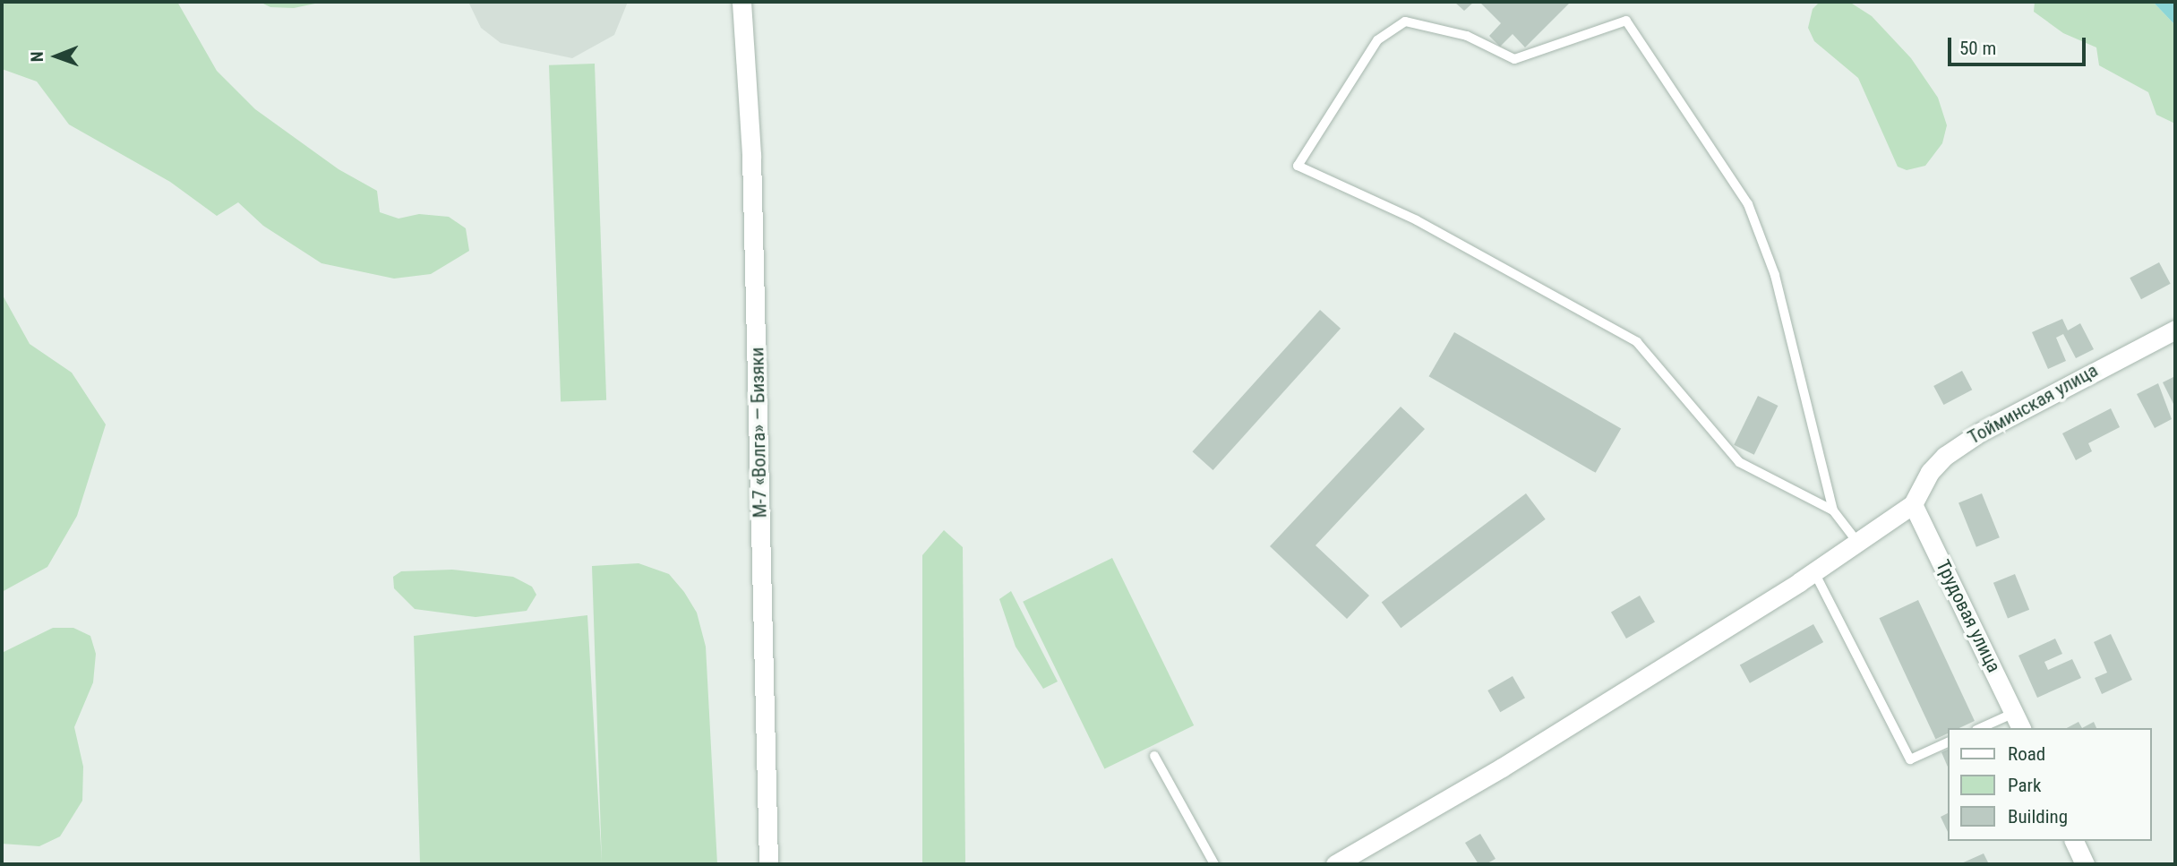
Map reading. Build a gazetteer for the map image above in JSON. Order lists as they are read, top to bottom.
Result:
{
  "streets": {
    "street": ["Тойминская улица", "М-7 «Волга» — Бизяки", "Трудовая улица"]
  },
  "crossings": [
    ["Тойминская улица", "Трудовая улица"]
  ],
  "legend": ["Road", "Park", "Building"],
  "scale_bar": "50 m",
  "north": "left"
}
